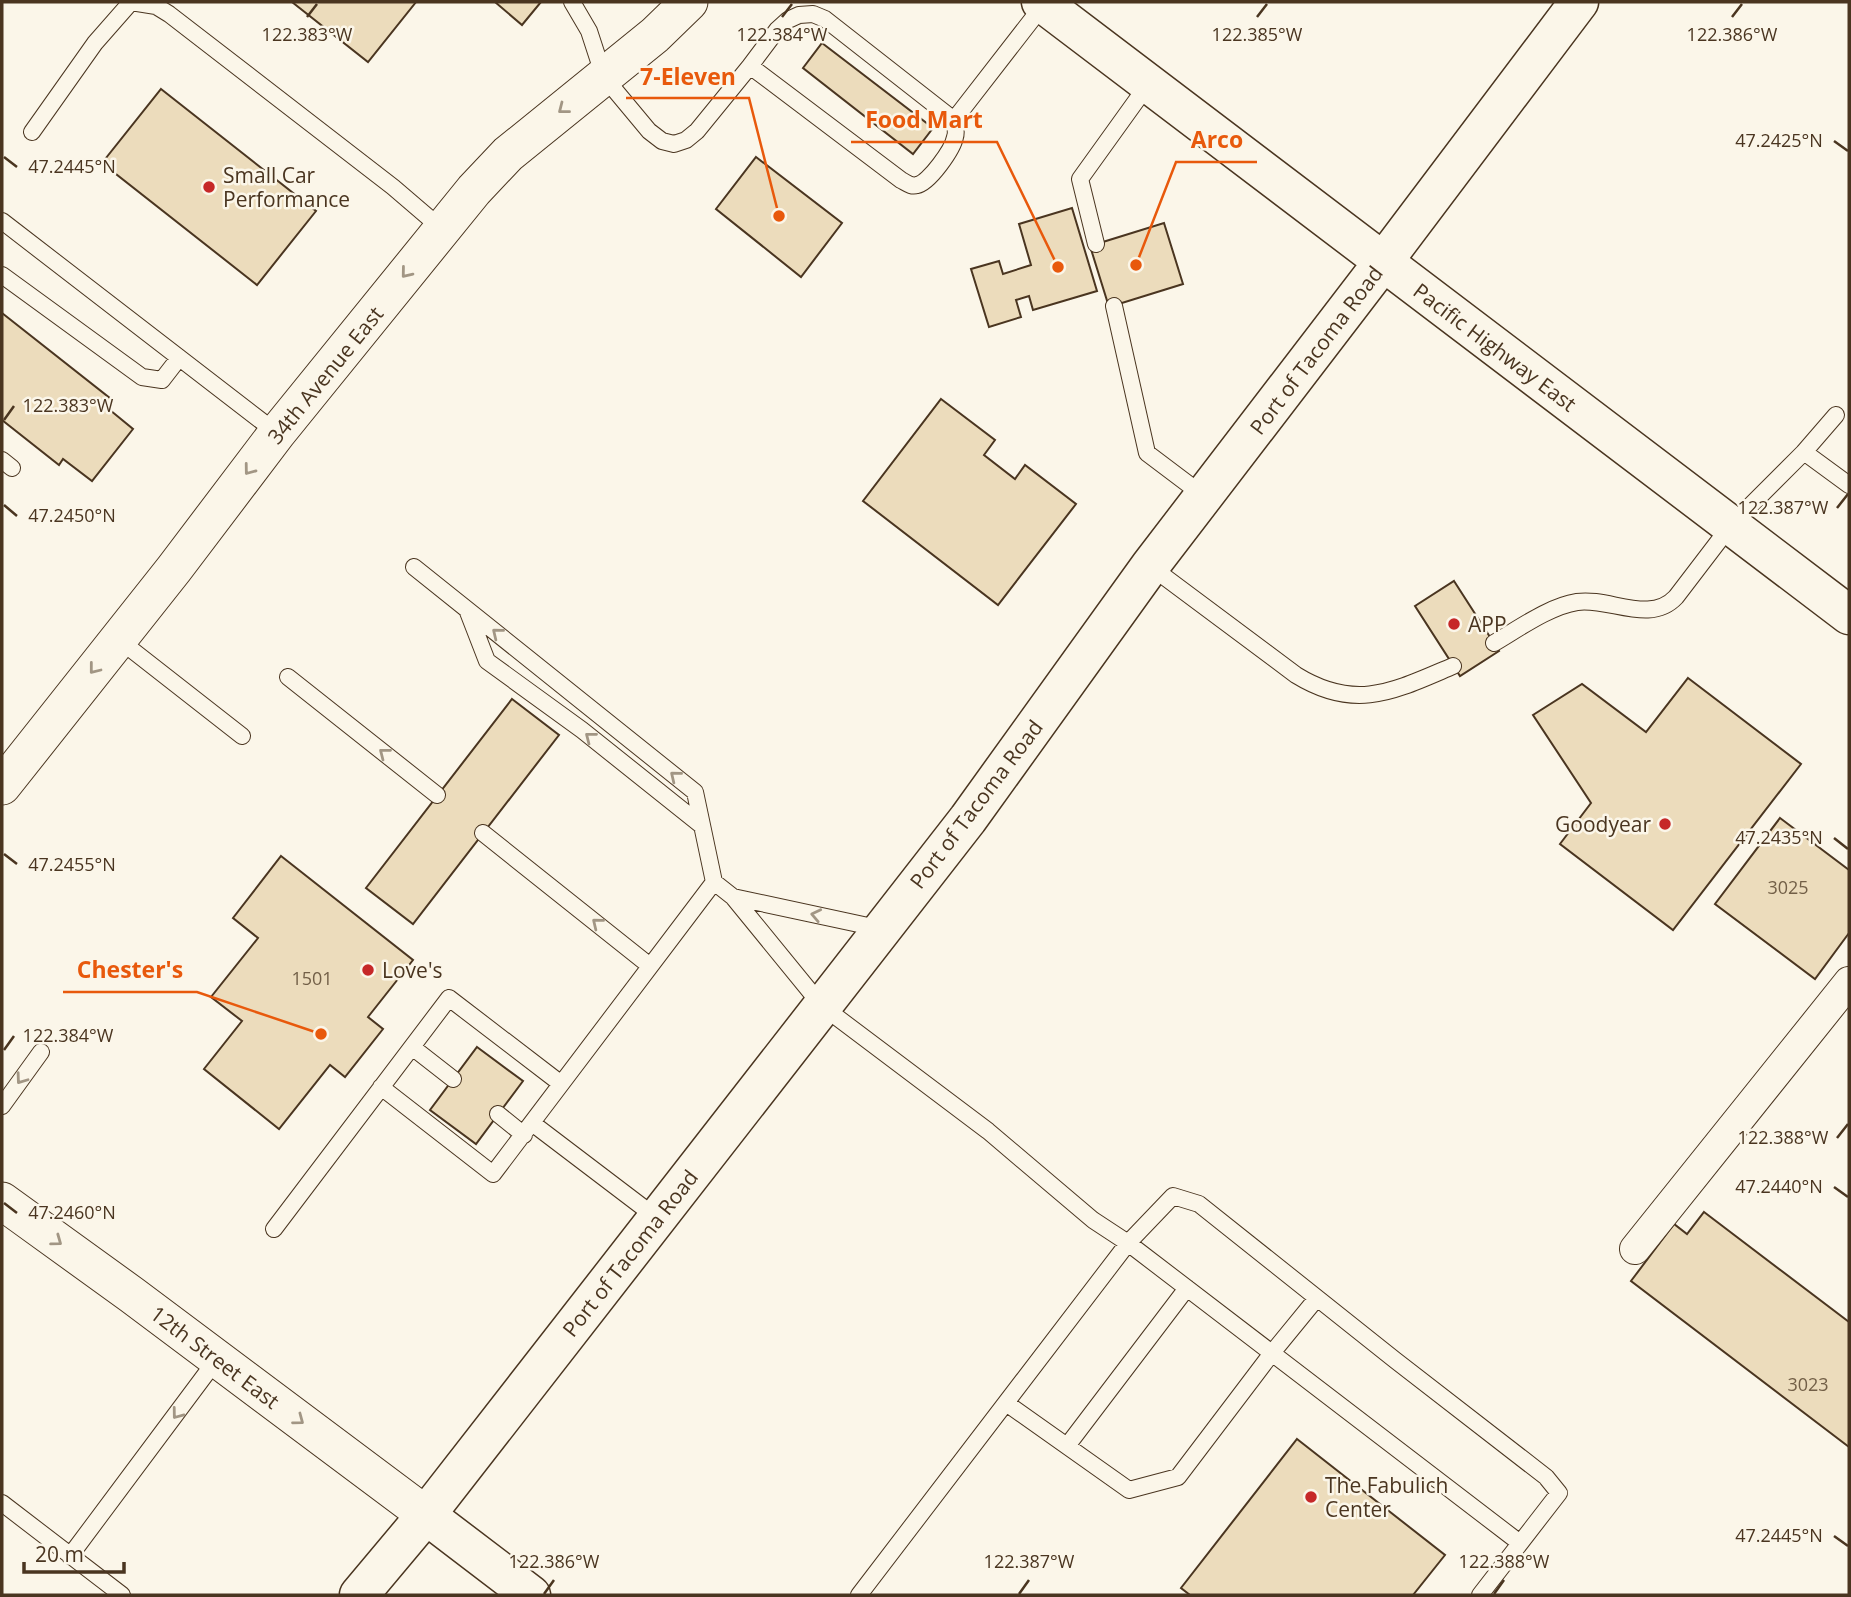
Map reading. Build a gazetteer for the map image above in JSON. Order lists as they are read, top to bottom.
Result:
{
  "streets": {
    "main road": ["Pacific Highway East", "Port of Tacoma Road"],
    "street": ["34th Avenue East", "12th Street East"]
  },
  "crossings": [
    ["Pacific Highway East", "Port of Tacoma Road"],
    ["Port of Tacoma Road", "12th Street East"]
  ],
  "one_way": ["34th Avenue East", "12th Street East"],
  "places": [
    "Small Car Performance",
    "7-Eleven",
    "Arco",
    "Food Mart",
    "APP",
    "Goodyear",
    "Love's",
    "Chester's",
    "The Fabulich Center"
  ],
  "house_numbers": ["3025", "1501", "3023"],
  "scale_bar": "20 m",
  "coordinates": [
    "122.383°W",
    "122.384°W",
    "122.385°W",
    "122.386°W",
    "47.2425°N",
    "47.2445°N",
    "122.387°W",
    "47.2450°N",
    "47.2435°N",
    "47.2455°N",
    "122.388°W",
    "47.2440°N",
    "47.2460°N"
  ]
}
